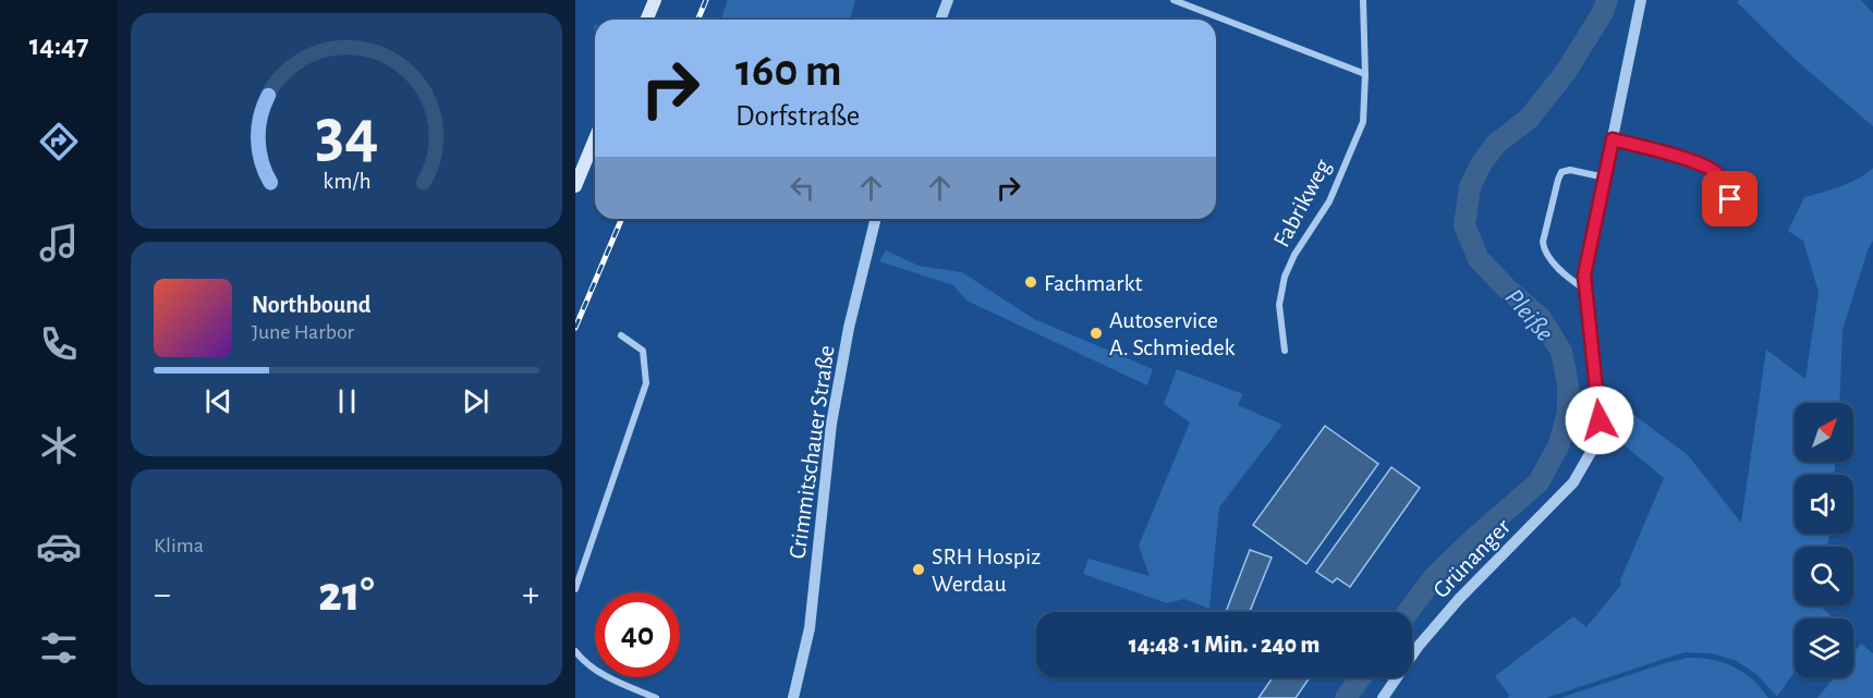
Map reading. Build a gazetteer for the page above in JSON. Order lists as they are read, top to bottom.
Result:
{
  "streets": {
    "street": ["Fabrikweg", "Crimmitschauer Straße", "Grünanger"]
  },
  "water": ["Pleiße"],
  "places": ["Fachmarkt", "Autoservice A. Schmiedek", "SRH Hospiz Werdau"],
  "north": "top right",
  "page": {
    "tabs": "14:47",
    "turn": ["160 m", "Dorfstraße"],
    "song": ["Northbound", "June Harbor"],
    "tile": "Klima",
    "heat": ["−", "21°", "+"],
    "limit": "40",
    "trip": "14:48 · 1 Min. · 240 m",
    "gauge": ["34", "km/h"]
  }
}
